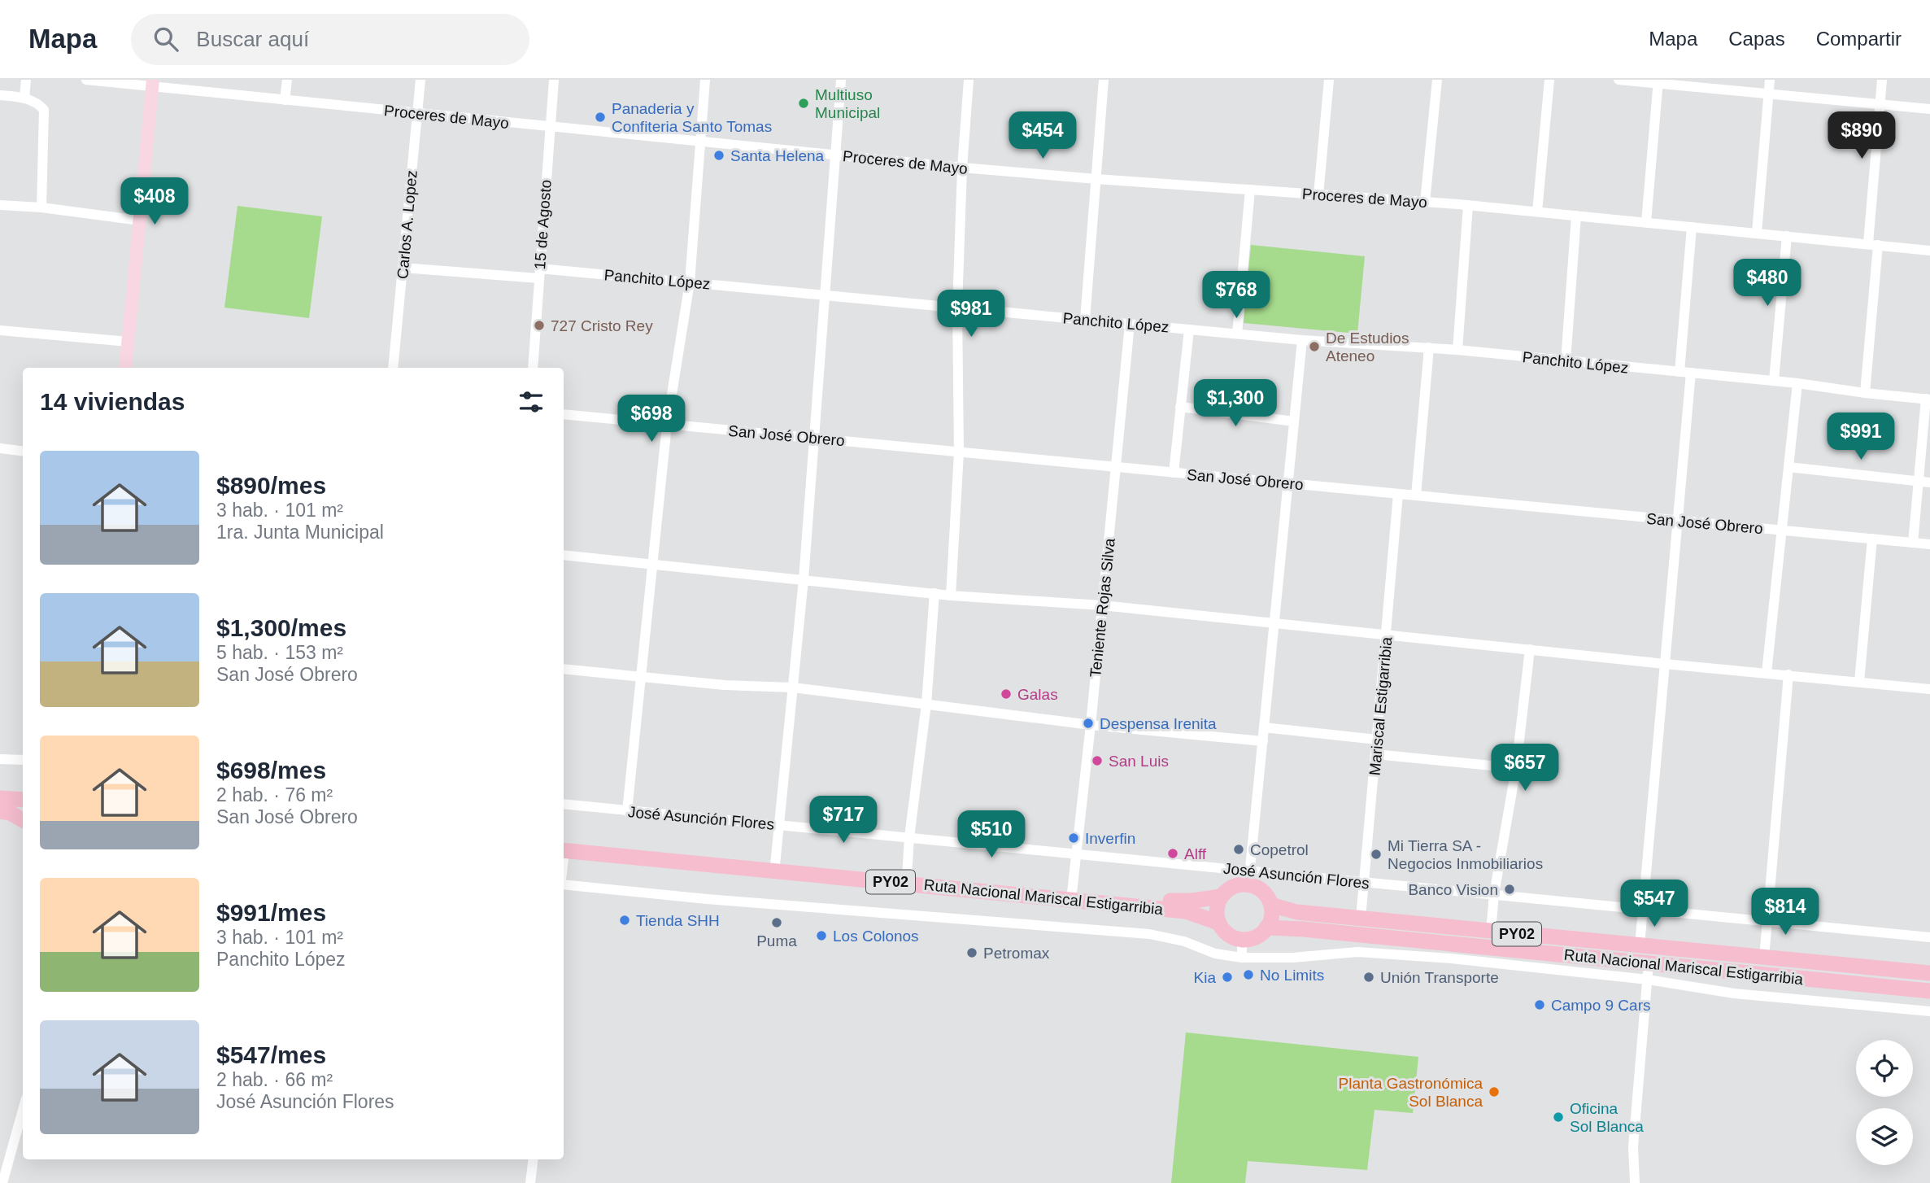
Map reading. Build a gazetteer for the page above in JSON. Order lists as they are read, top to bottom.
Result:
{
  "streets": {
    "highway": ["PY02", "Ruta Nacional Mariscal Estigarribia"],
    "street": [
      "Proceres de Mayo",
      "Carlos A. Lopez",
      "15 de Agosto",
      "Panchito López",
      "San José Obrero",
      "Teniente Rojas Silva",
      "Mariscal Estigarribia",
      "José Asunción Flores"
    ]
  },
  "crossings": [
    ["Proceres de Mayo", "Carlos A. Lopez"],
    ["Proceres de Mayo", "15 de Agosto"],
    ["Carlos A. Lopez", "Panchito López"],
    ["15 de Agosto", "Panchito López"],
    ["Panchito López", "Teniente Rojas Silva"],
    ["San José Obrero", "Teniente Rojas Silva"],
    ["San José Obrero", "Mariscal Estigarribia"],
    ["Teniente Rojas Silva", "José Asunción Flores"],
    ["Teniente Rojas Silva", "Ruta Nacional Mariscal Estigarribia"],
    ["Mariscal Estigarribia", "José Asunción Flores"],
    ["Mariscal Estigarribia", "Ruta Nacional Mariscal Estigarribia"],
    ["José Asunción Flores", "PY02"],
    ["José Asunción Flores", "Ruta Nacional Mariscal Estigarribia"],
    ["PY02", "Ruta Nacional Mariscal Estigarribia"]
  ],
  "places": [
    "Multiuso Municipal",
    "Panaderia y Confiteria Santo Tomas",
    "Santa Helena",
    "727 Cristo Rey",
    "De Estudios Ateneo",
    "Galas",
    "Despensa Irenita",
    "San Luis",
    "Inverfin",
    "Copetrol",
    "Alff",
    "Mi Tierra SA - Negocios Inmobiliarios",
    "Banco Vision",
    "Tienda SHH",
    "Puma",
    "Los Colonos",
    "Petromax",
    "No Limits",
    "Kia",
    "Unión Transporte",
    "Campo 9 Cars",
    "Planta Gastronómica Sol Blanca",
    "Oficina Sol Blanca"
  ],
  "page": {
    "header": "Mapa",
    "search": "Buscar aquí",
    "nav": ["Mapa", "Capas", "Compartir"],
    "price": [
      "$454",
      "$890",
      "$408",
      "$480",
      "$768",
      "$981",
      "$1,300",
      "$698",
      "$991",
      "$657",
      "$717",
      "$510",
      "$547",
      "$814"
    ],
    "heading": "14 viviendas",
    "list": [
      {
        "name": "$890/mes",
        "note": "3 hab. · 101 m² · 1ra. Junta Municipal"
      },
      {
        "name": "$1,300/mes",
        "note": "5 hab. · 153 m² · San José Obrero"
      },
      {
        "name": "$698/mes",
        "note": "2 hab. · 76 m² · San José Obrero"
      },
      {
        "name": "$991/mes",
        "note": "3 hab. · 101 m² · Panchito López"
      },
      {
        "name": "$547/mes",
        "note": "2 hab. · 66 m² · José Asunción Flores"
      }
    ]
  }
}
